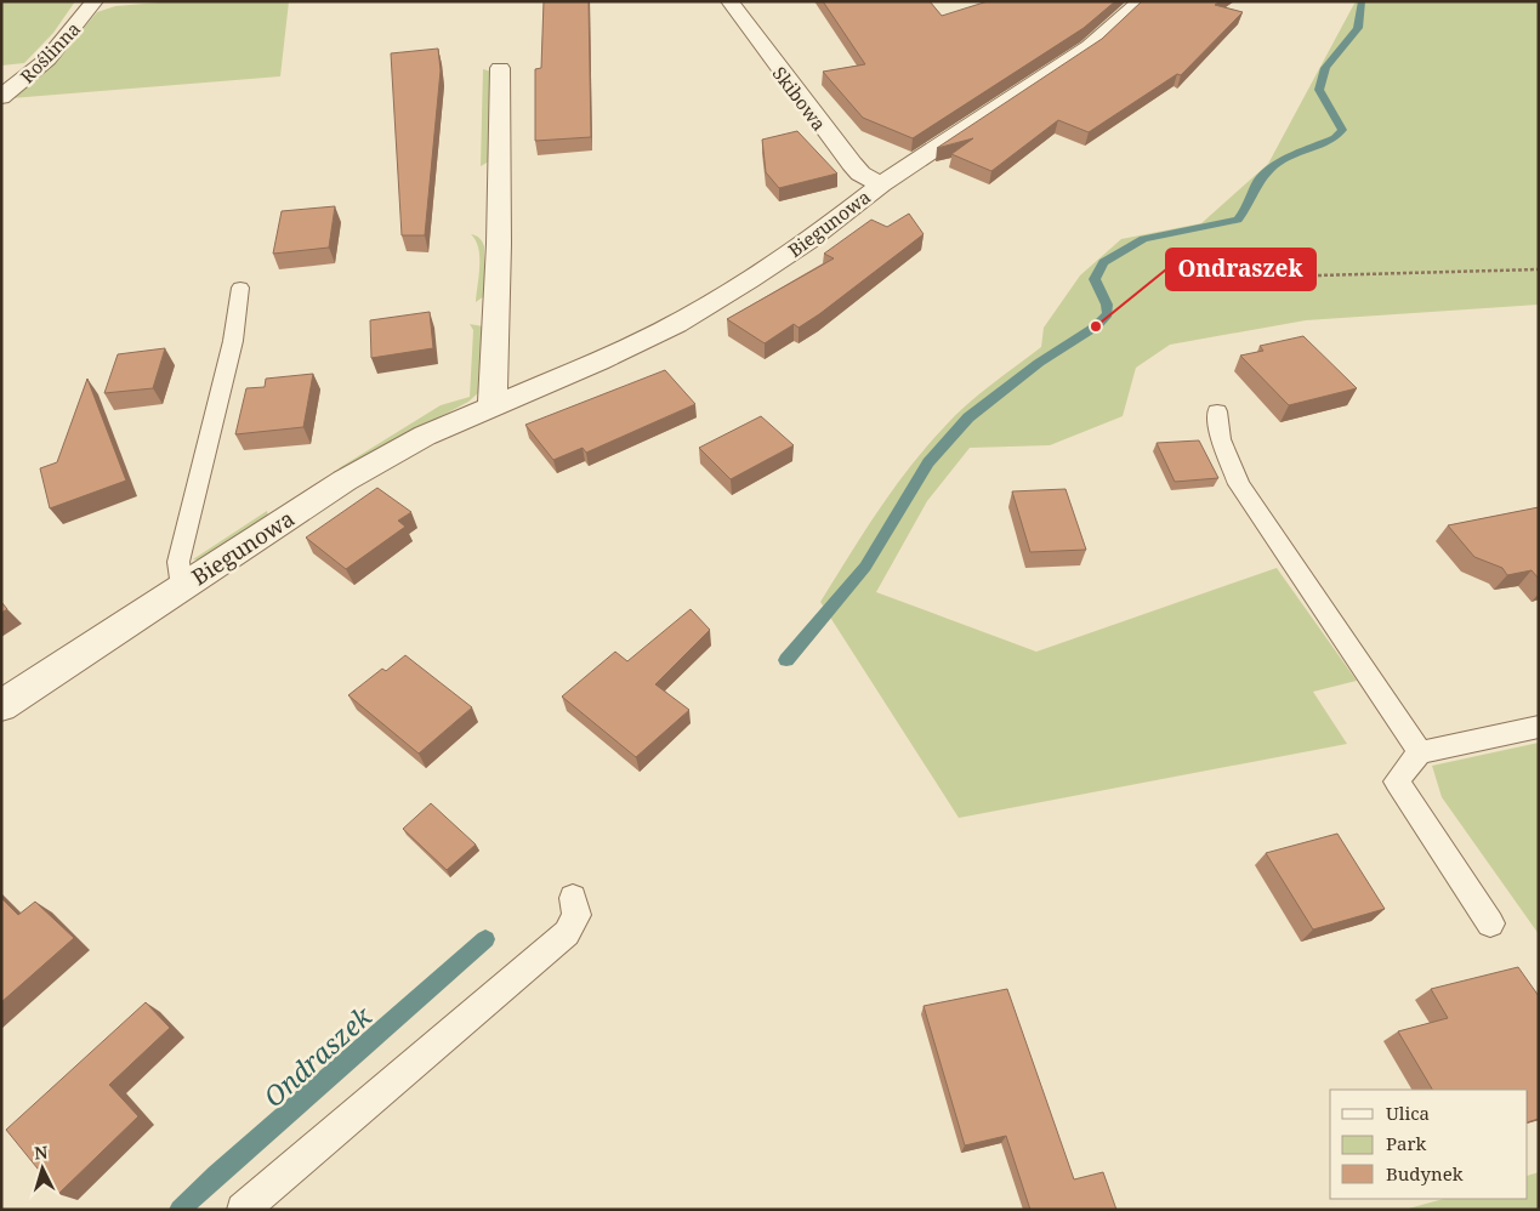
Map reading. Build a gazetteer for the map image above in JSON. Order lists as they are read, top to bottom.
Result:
{
  "streets": {
    "street": ["Roślinna", "Skibowa", "Biegunowa"]
  },
  "crossings": [
    ["Skibowa", "Biegunowa"]
  ],
  "water": ["Ondraszek"],
  "places": ["Ondraszek"],
  "legend": ["Ulica", "Park", "Budynek"],
  "north": "top"
}
